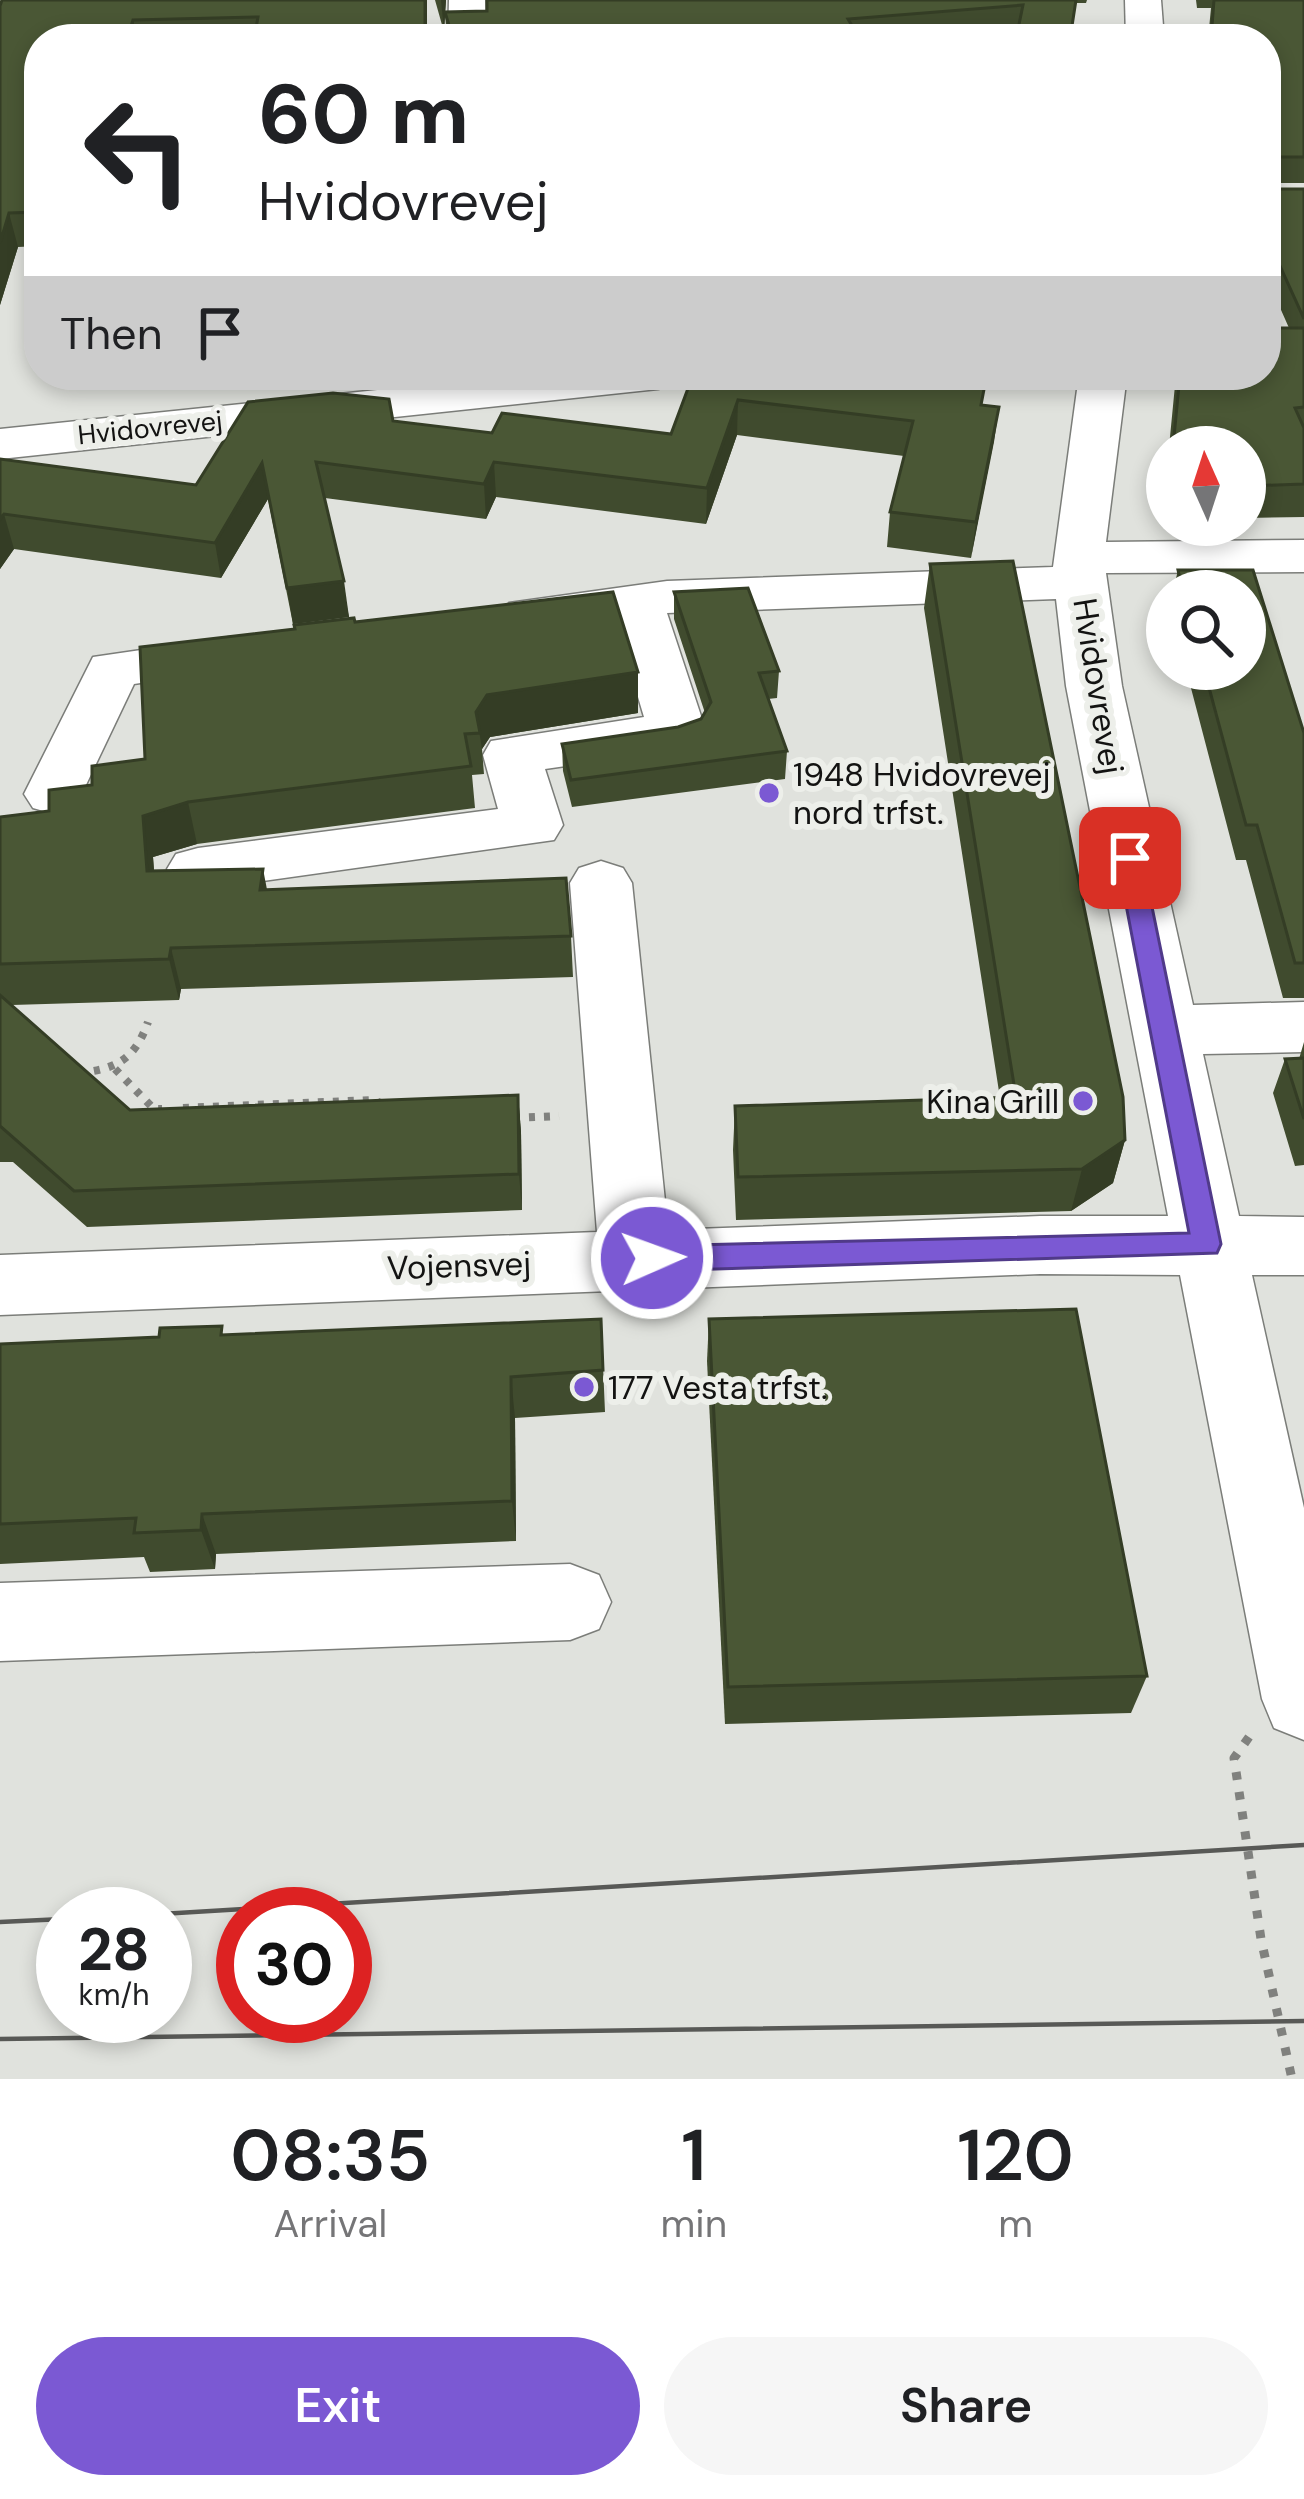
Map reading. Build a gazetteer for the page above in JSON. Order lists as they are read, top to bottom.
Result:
{
  "streets": {
    "street": ["Hvidovrevej", "Vojensvej"]
  },
  "crossings": [
    ["Hvidovrevej", "Vojensvej"]
  ],
  "places": ["1948 Hvidovrevej nord trfst.", "Kina Grill", "177 Vesta trfst."],
  "north": "top",
  "page": {
    "turn": ["60 m", "Hvidovrevej"],
    "then": "Then",
    "speed": "28 km/h",
    "limit": "30",
    "eta": [
      "08:35",
      "Arrival",
      "1",
      "min",
      "120",
      "m"
    ],
    "buttons": ["Exit", "Share"]
  }
}
